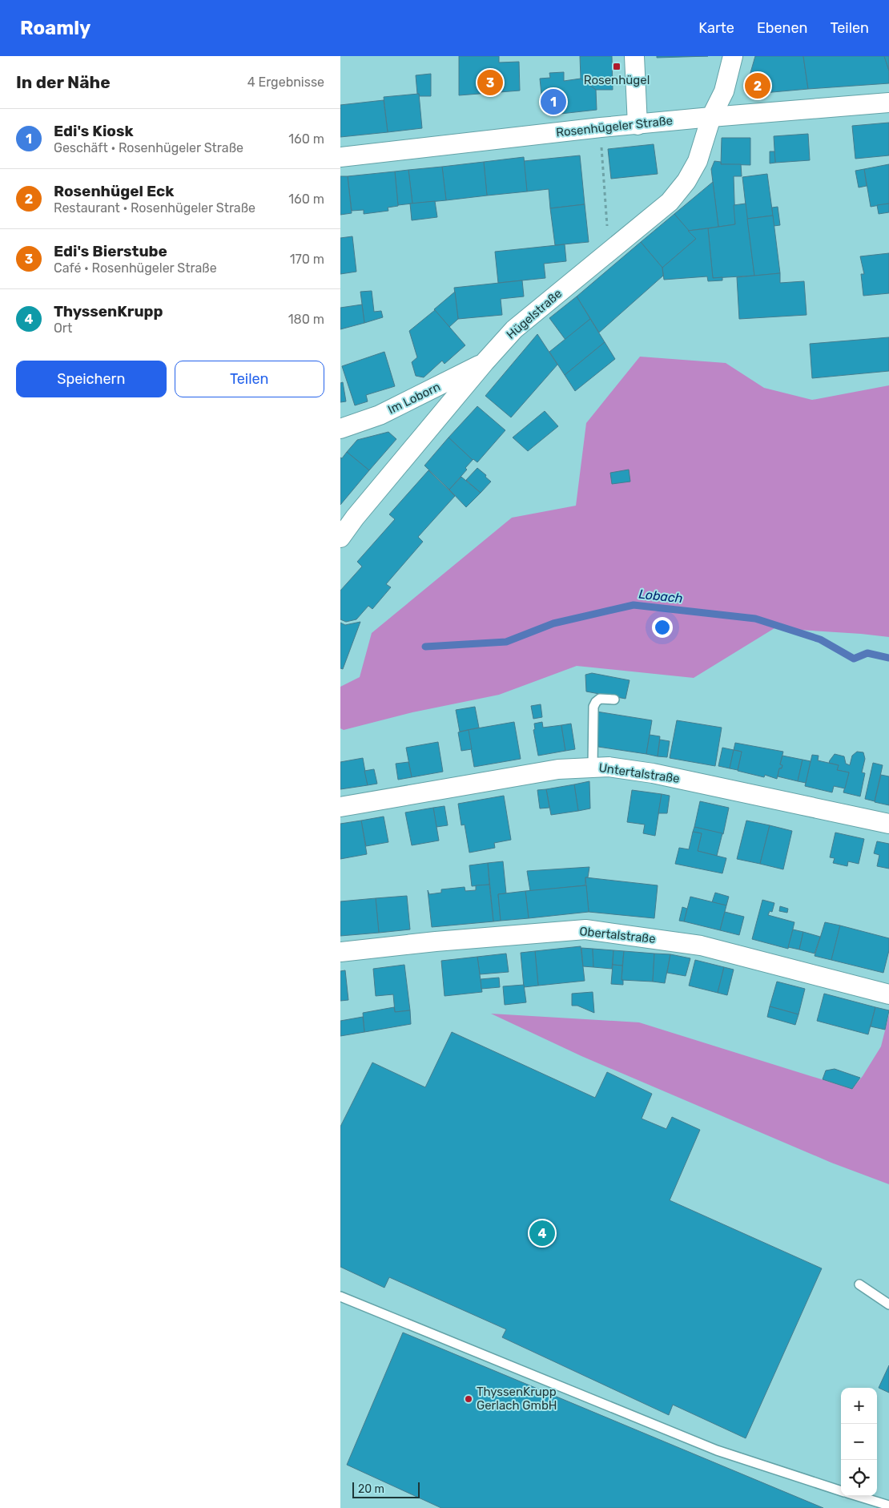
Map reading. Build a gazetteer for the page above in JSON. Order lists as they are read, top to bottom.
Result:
{
  "streets": {
    "street": [
      "Rosenhügeler Straße",
      "Hügelstraße",
      "Im Loborn",
      "Untertalstraße",
      "Obertalstraße"
    ]
  },
  "crossings": [
    ["Rosenhügeler Straße", "Hügelstraße"],
    ["Hügelstraße", "Im Loborn"]
  ],
  "water": ["Lobach"],
  "places": {
    "transit": ["Rosenhügel"],
    "other": ["ThyssenKrupp Gerlach GmbH"]
  },
  "scale_bar": "20 m",
  "page": {
    "header": "Roamly",
    "nav": ["Karte", "Ebenen", "Teilen"],
    "heading": ["In der Nähe", "4 Ergebnisse"],
    "pins": [
      "3",
      "2",
      "1",
      "4"
    ],
    "list": [
      {
        "mark": "1",
        "name": "Edi's Kiosk",
        "note": "Geschäft · Rosenhügeler Straße",
        "value": "160 m"
      },
      {
        "mark": "2",
        "name": "Rosenhügel Eck",
        "note": "Restaurant · Rosenhügeler Straße",
        "value": "160 m"
      },
      {
        "mark": "3",
        "name": "Edi's Bierstube",
        "note": "Café · Rosenhügeler Straße",
        "value": "170 m"
      },
      {
        "mark": "4",
        "name": "ThyssenKrupp",
        "note": "Ort",
        "value": "180 m"
      }
    ],
    "buttons": ["Speichern", "Teilen"],
    "map_buttons": ["+", "−"],
    "scale": "20 m"
  }
}
